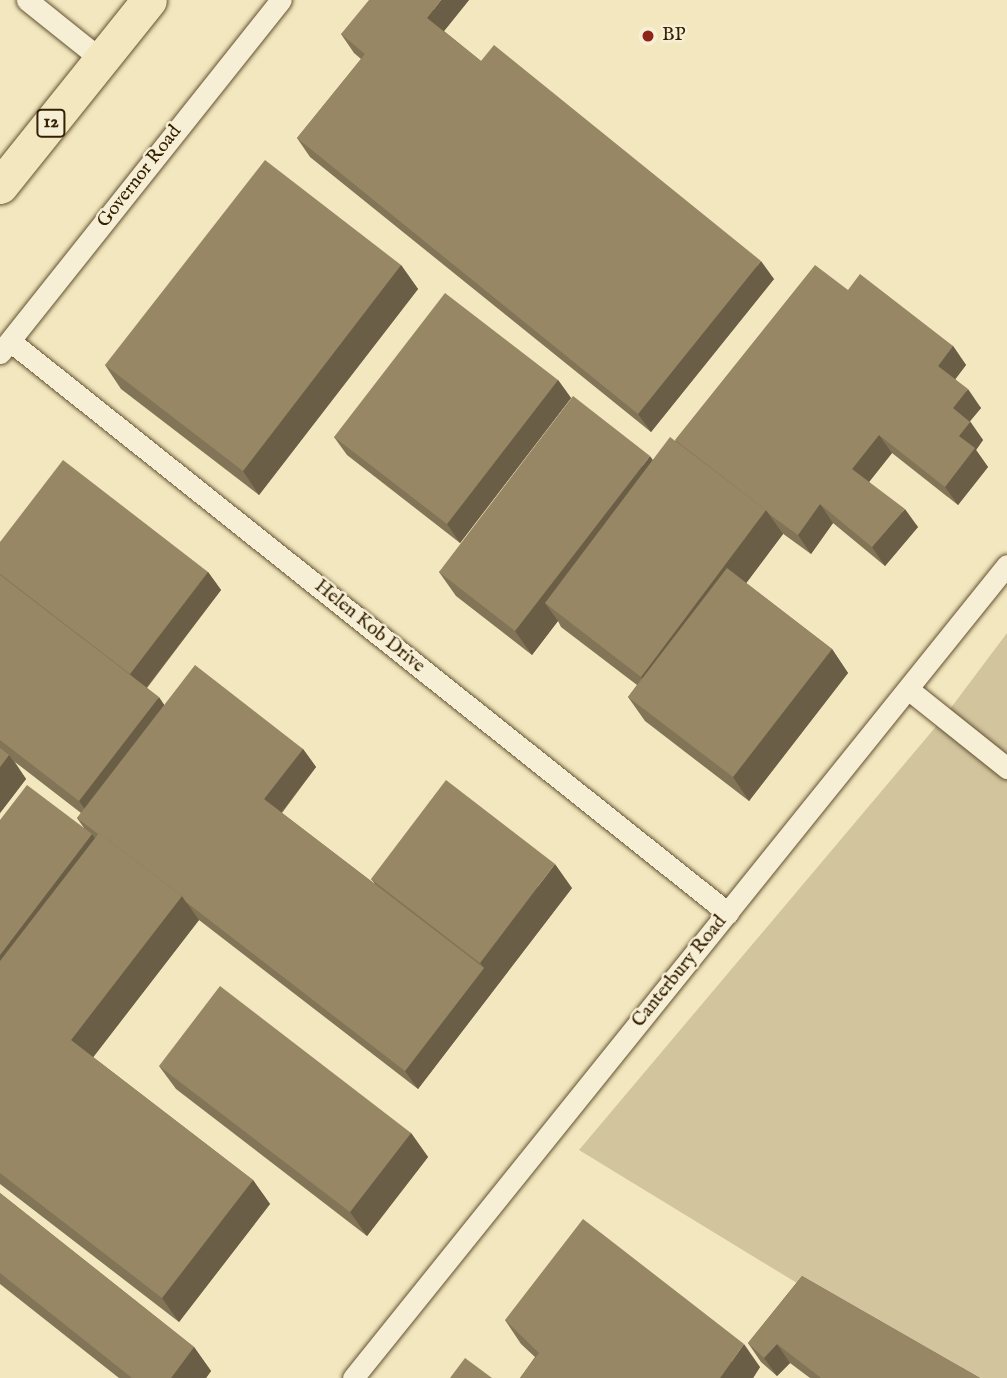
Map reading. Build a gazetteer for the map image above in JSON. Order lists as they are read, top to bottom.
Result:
{
  "streets": {
    "main road": ["12"],
    "street": ["Governor Road", "Helen Kob Drive", "Canterbury Road"]
  },
  "crossings": [
    ["Governor Road", "Helen Kob Drive"],
    ["Helen Kob Drive", "Canterbury Road"]
  ],
  "places": ["BP"]
}
